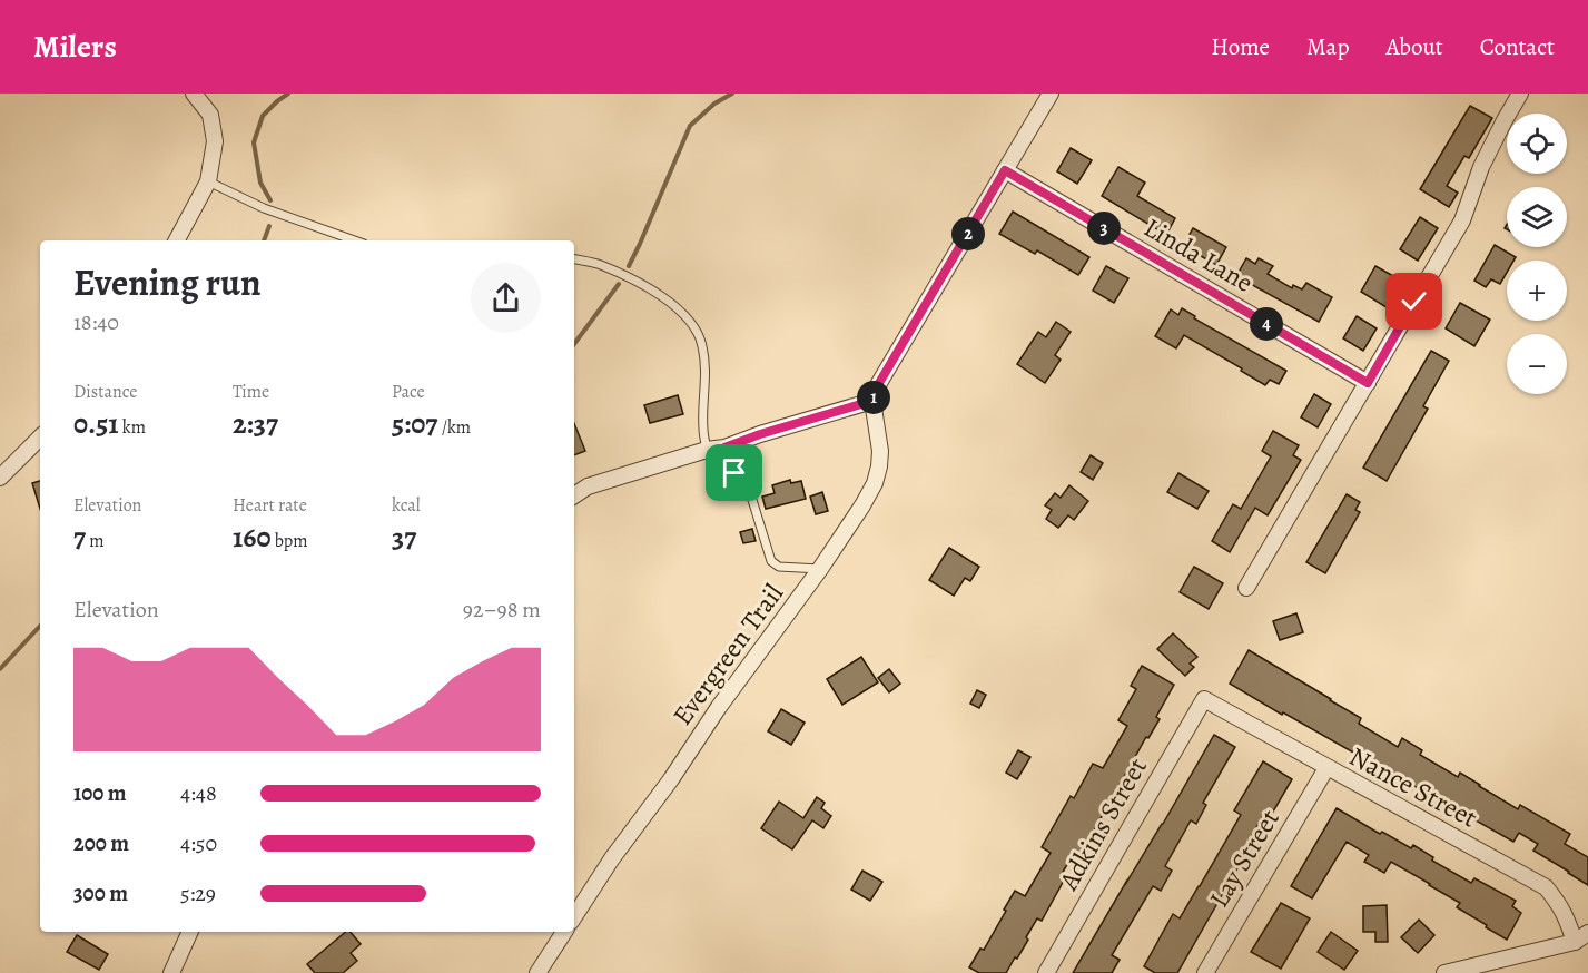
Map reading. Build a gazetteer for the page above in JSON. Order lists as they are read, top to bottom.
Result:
{
  "streets": {
    "street": [
      "Linda Lane",
      "Evergreen Trail",
      "Nance Street",
      "Adkins Street",
      "Lay Street"
    ]
  },
  "crossings": [
    ["Nance Street", "Adkins Street"],
    ["Nance Street", "Lay Street"]
  ],
  "page": {
    "header": "Milers",
    "nav": [
      "Home",
      "Map",
      "About",
      "Contact"
    ],
    "map_buttons": ["+", "−"],
    "pins": [
      "3",
      "2",
      "4",
      "1"
    ],
    "heading": ["Evening run", "18:40"],
    "stats": [
      ["Distance", "0.51 km"],
      ["Time", "2:37"],
      ["Pace", "5:07 /km"],
      ["Elevation", "7 m"],
      ["Heart rate", "160 bpm"],
      ["kcal", "37"]
    ],
    "chart": ["Elevation", "92–98 m"],
    "list": [
      {
        "name": "100 m",
        "note": "4:48"
      },
      {
        "name": "200 m",
        "note": "4:50"
      },
      {
        "name": "300 m",
        "note": "5:29"
      }
    ]
  }
}
